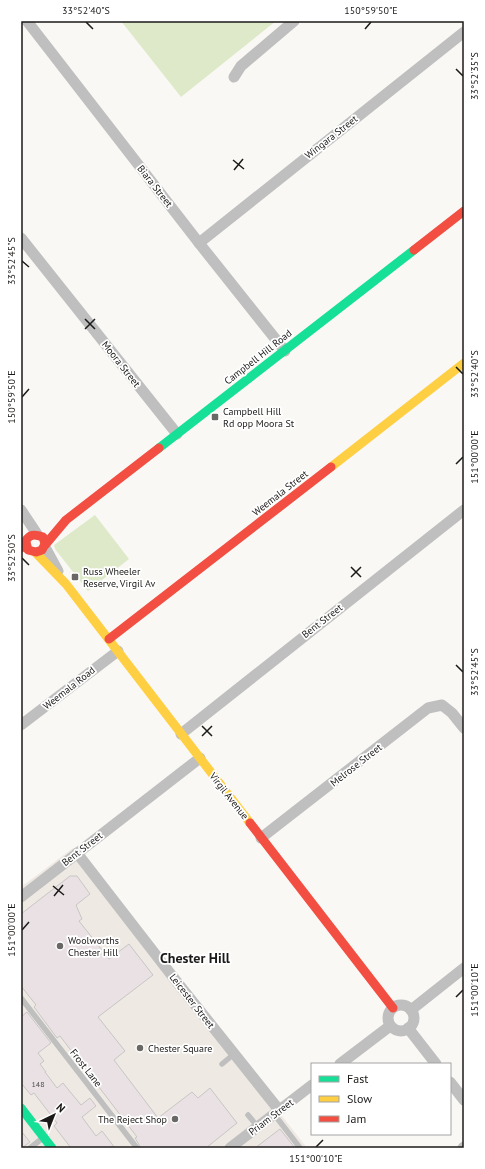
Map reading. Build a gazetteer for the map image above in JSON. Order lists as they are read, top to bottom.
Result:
{
  "streets": {
    "street": [
      "Wingara Street",
      "Biara Street",
      "Campbell Hill Road",
      "Moora Street",
      "Weemala Street",
      "Bent Street",
      "Weemala Road",
      "Melrose Street",
      "Virgil Avenue",
      "Leicester Street",
      "Priam Street"
    ],
    "lane": ["Frost Lane"]
  },
  "crossings": [
    ["Wingara Street", "Biara Street"],
    ["Biara Street", "Campbell Hill Road"],
    ["Campbell Hill Road", "Moora Street"],
    ["Campbell Hill Road", "Virgil Avenue"],
    ["Weemala Street", "Virgil Avenue"],
    ["Bent Street", "Virgil Avenue"],
    ["Bent Street", "Leicester Street"],
    ["Weemala Road", "Virgil Avenue"],
    ["Melrose Street", "Virgil Avenue"],
    ["Leicester Street", "Priam Street"]
  ],
  "districts": ["Chester Hill"],
  "places": {
    "transit": ["Campbell Hill Rd opp Moora St", "Russ Wheeler Reserve, Virgil Av"],
    "other": ["Woolworths Chester Hill", "Chester Square", "The Reject Shop"]
  },
  "house_numbers": ["148"],
  "legend": ["Fast", "Slow", "Jam"],
  "north": "top right",
  "coordinates": [
    "33°52'40\"S",
    "150°59'50\"E",
    "33°52'35\"S",
    "33°52'45\"S",
    "151°00'00\"E",
    "33°52'50\"S",
    "151°00'10\"E"
  ]
}
